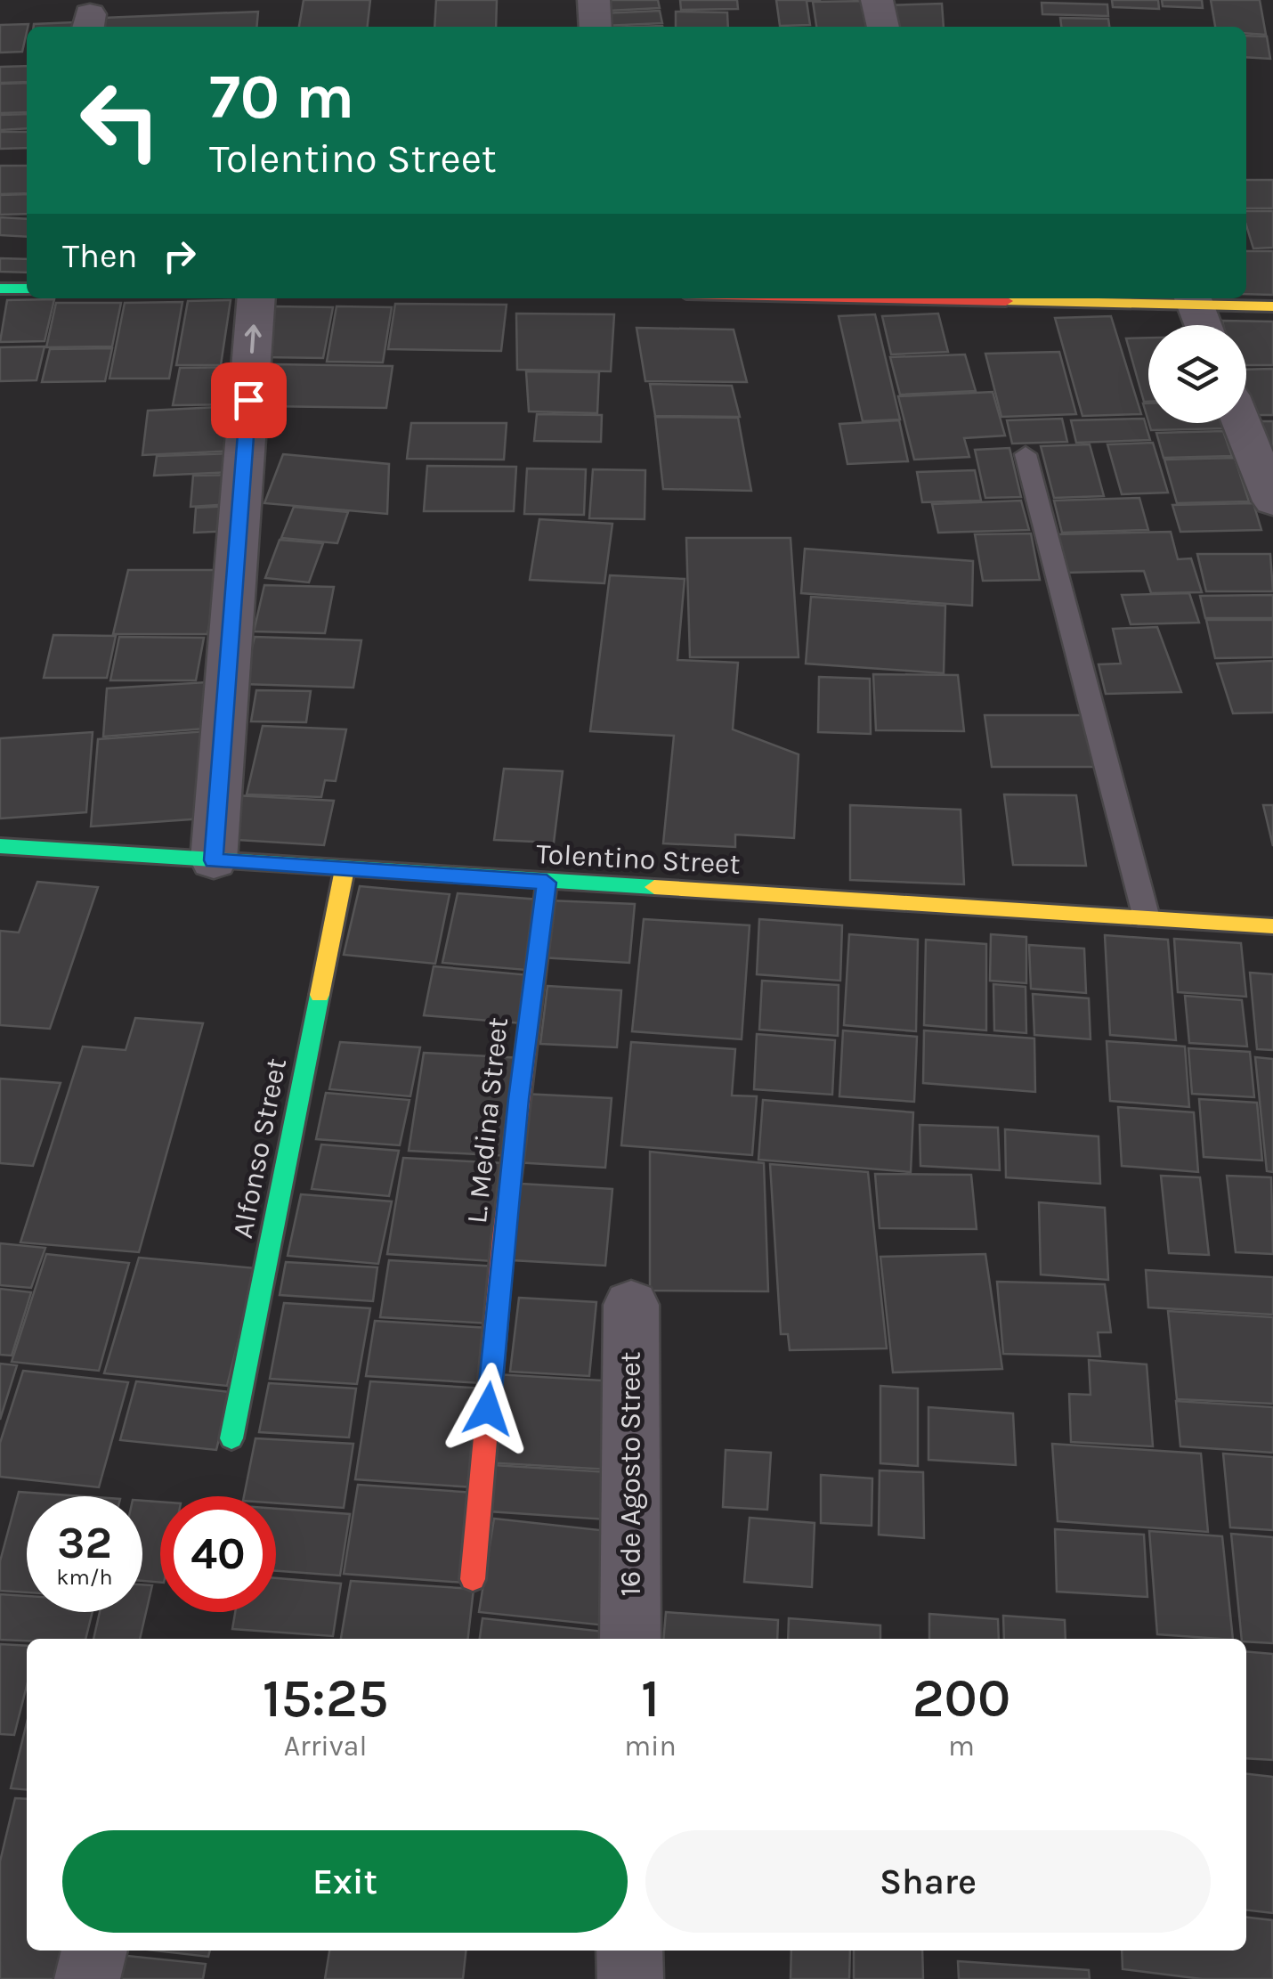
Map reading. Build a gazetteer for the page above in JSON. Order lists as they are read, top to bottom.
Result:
{
  "streets": {
    "street": [
      "Tolentino Street",
      "L. Medina Street",
      "Alfonso Street",
      "16 de Agosto Street"
    ]
  },
  "crossings": [
    ["Tolentino Street", "L. Medina Street"],
    ["Tolentino Street", "Alfonso Street"]
  ],
  "page": {
    "turn": ["70 m", "Tolentino Street"],
    "then": "Then",
    "speed": "32 km/h",
    "limit": "40",
    "eta": [
      "15:25",
      "Arrival",
      "1",
      "min",
      "200",
      "m"
    ],
    "buttons": ["Exit", "Share"]
  }
}
